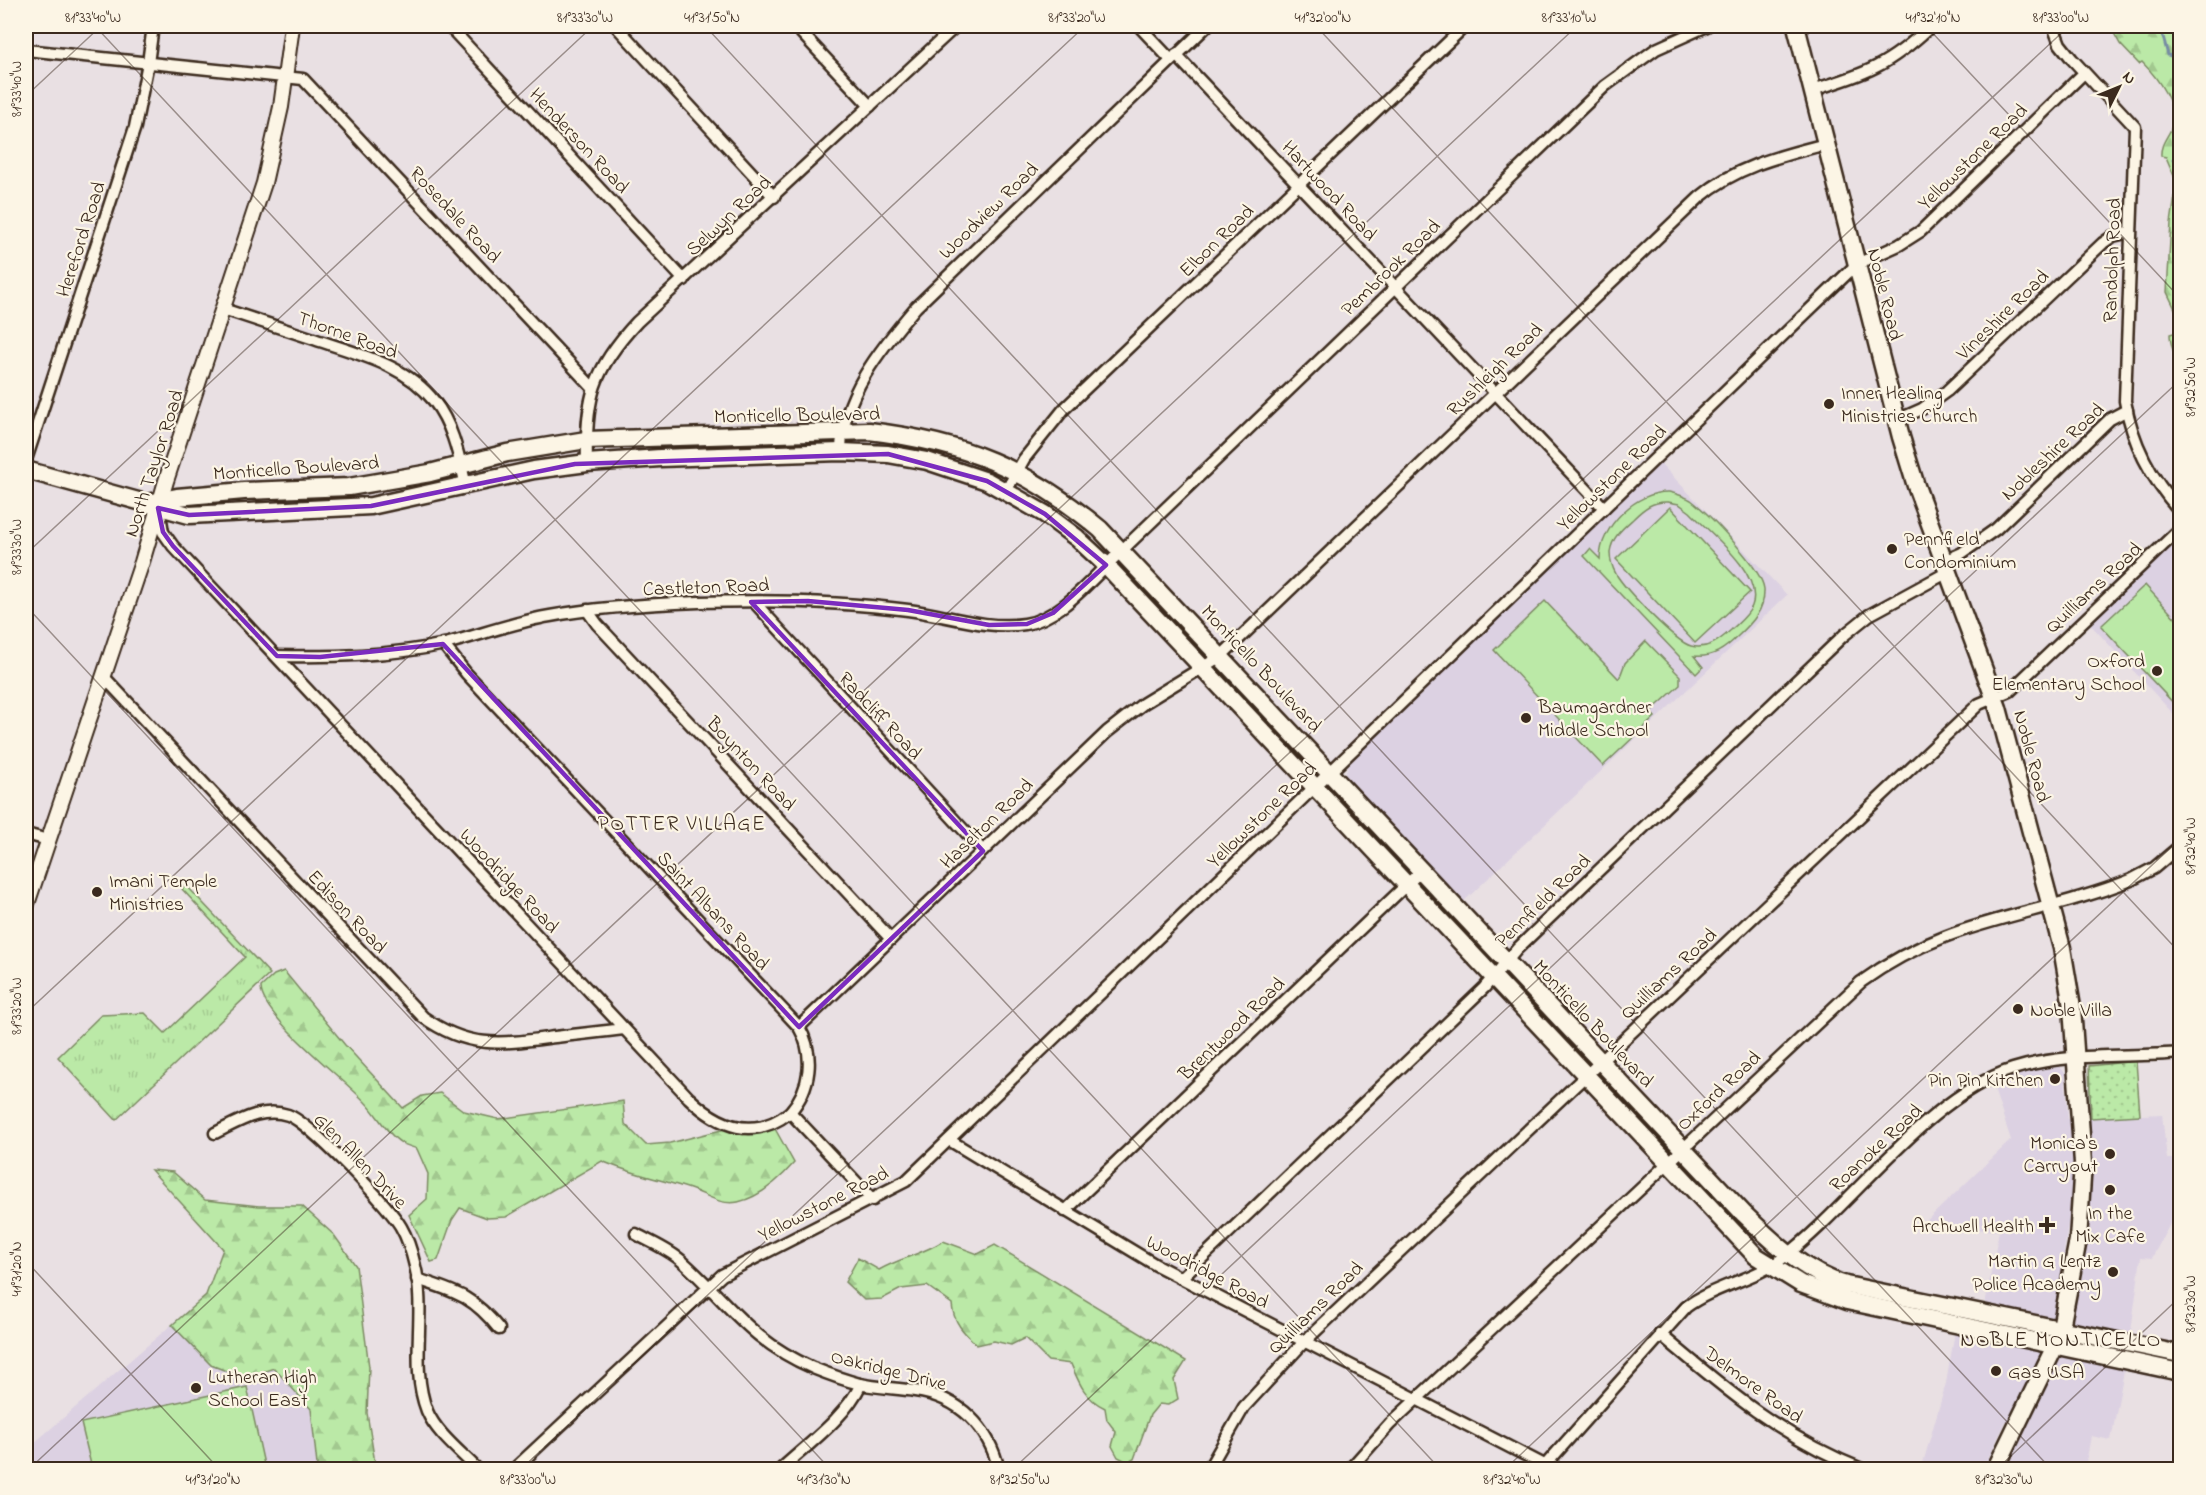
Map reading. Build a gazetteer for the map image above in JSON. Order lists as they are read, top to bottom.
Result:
{
  "streets": {
    "main road": ["Noble Road", "Monticello Boulevard"],
    "street": [
      "Henderson Road",
      "Yellowstone Road",
      "Hartwood Road",
      "Woodview Road",
      "Rosedale Road",
      "Selwyn Road",
      "Hereford Road",
      "Elbon Road",
      "Randolph Road",
      "Pembrook Road",
      "Vineshire Road",
      "Thorne Road",
      "Rushleigh Road",
      "Nobleshire Road",
      "North Taylor Road",
      "Castleton Road",
      "Quilliams Road",
      "Radcliff Road",
      "Boynton Road",
      "Haselton Road",
      "Woodridge Road",
      "Pennfield Road",
      "Saint Albans Road",
      "Edison Road",
      "Brentwood Road",
      "Oxford Road",
      "Roanoke Road",
      "Glen Allen Drive",
      "Oakridge Drive",
      "Delmore Road"
    ]
  },
  "crossings": [
    ["Henderson Road", "Selwyn Road"],
    ["Yellowstone Road", "Hartwood Road"],
    ["Yellowstone Road", "Randolph Road"],
    ["Yellowstone Road", "Noble Road"],
    ["Yellowstone Road", "Monticello Boulevard"],
    ["Yellowstone Road", "Woodridge Road"],
    ["Yellowstone Road", "Oakridge Drive"],
    ["Hartwood Road", "Woodview Road"],
    ["Hartwood Road", "Elbon Road"],
    ["Hartwood Road", "Pembrook Road"],
    ["Hartwood Road", "Rushleigh Road"],
    ["Woodview Road", "Monticello Boulevard"],
    ["Rosedale Road", "Selwyn Road"],
    ["Rosedale Road", "Hereford Road"],
    ["Rosedale Road", "North Taylor Road"],
    ["Selwyn Road", "Monticello Boulevard"],
    ["Elbon Road", "Monticello Boulevard"],
    ["Randolph Road", "Vineshire Road"],
    ["Randolph Road", "Nobleshire Road"],
    ["Pembrook Road", "Monticello Boulevard"],
    ["Pembrook Road", "Castleton Road"],
    ["Noble Road", "Vineshire Road"],
    ["Noble Road", "Rushleigh Road"],
    ["Noble Road", "Monticello Boulevard"],
    ["Noble Road", "Nobleshire Road"],
    ["Noble Road", "Quilliams Road"],
    ["Noble Road", "Pennfield Road"],
    ["Noble Road", "Oxford Road"],
    ["Noble Road", "Roanoke Road"],
    ["Thorne Road", "Monticello Boulevard"],
    ["Thorne Road", "North Taylor Road"],
    ["Rushleigh Road", "Monticello Boulevard"],
    ["Rushleigh Road", "Haselton Road"],
    ["Monticello Boulevard", "North Taylor Road"],
    ["Monticello Boulevard", "Castleton Road"],
    ["Monticello Boulevard", "Quilliams Road"],
    ["Monticello Boulevard", "Haselton Road"],
    ["Monticello Boulevard", "Woodridge Road"],
    ["Monticello Boulevard", "Pennfield Road"],
    ["Monticello Boulevard", "Brentwood Road"],
    ["Monticello Boulevard", "Oxford Road"],
    ["Monticello Boulevard", "Roanoke Road"],
    ["Nobleshire Road", "Pennfield Road"],
    ["North Taylor Road", "Woodridge Road"],
    ["North Taylor Road", "Edison Road"],
    ["Castleton Road", "Radcliff Road"],
    ["Castleton Road", "Boynton Road"],
    ["Castleton Road", "Woodridge Road"],
    ["Castleton Road", "Saint Albans Road"],
    ["Quilliams Road", "Woodridge Road"],
    ["Radcliff Road", "Haselton Road"],
    ["Boynton Road", "Haselton Road"],
    ["Haselton Road", "Saint Albans Road"],
    ["Woodridge Road", "Pennfield Road"],
    ["Woodridge Road", "Saint Albans Road"],
    ["Woodridge Road", "Edison Road"],
    ["Woodridge Road", "Brentwood Road"],
    ["Woodridge Road", "Oxford Road"],
    ["Woodridge Road", "Roanoke Road"],
    ["Roanoke Road", "Delmore Road"]
  ],
  "districts": ["POTTER VILLAGE", "NOBLE MONTICELLO"],
  "places": {
    "other": [
      "Inner Healing Ministries Church",
      "Pennfield Condominium",
      "Oxford Elementary School",
      "Baumgardner Middle School",
      "Imani Temple Ministries",
      "Noble Villa",
      "Pin Pin Kitchen",
      "Monica's Carryout",
      "In the Mix Cafe",
      "Martin G Lentz Police Academy",
      "Gas USA",
      "Lutheran High School East"
    ],
    "health": ["Archwell Health"]
  },
  "north": "top right",
  "coordinates": [
    "81°33'40\"W",
    "81°33'30\"W",
    "41°31'50\"N",
    "81°33'20\"W",
    "41°32'00\"N",
    "81°33'10\"W",
    "41°32'10\"N",
    "81°33'00\"W",
    "81°32'50\"W",
    "81°32'40\"W",
    "41°31'20\"N",
    "81°32'30\"W",
    "41°31'30\"N"
  ]
}
